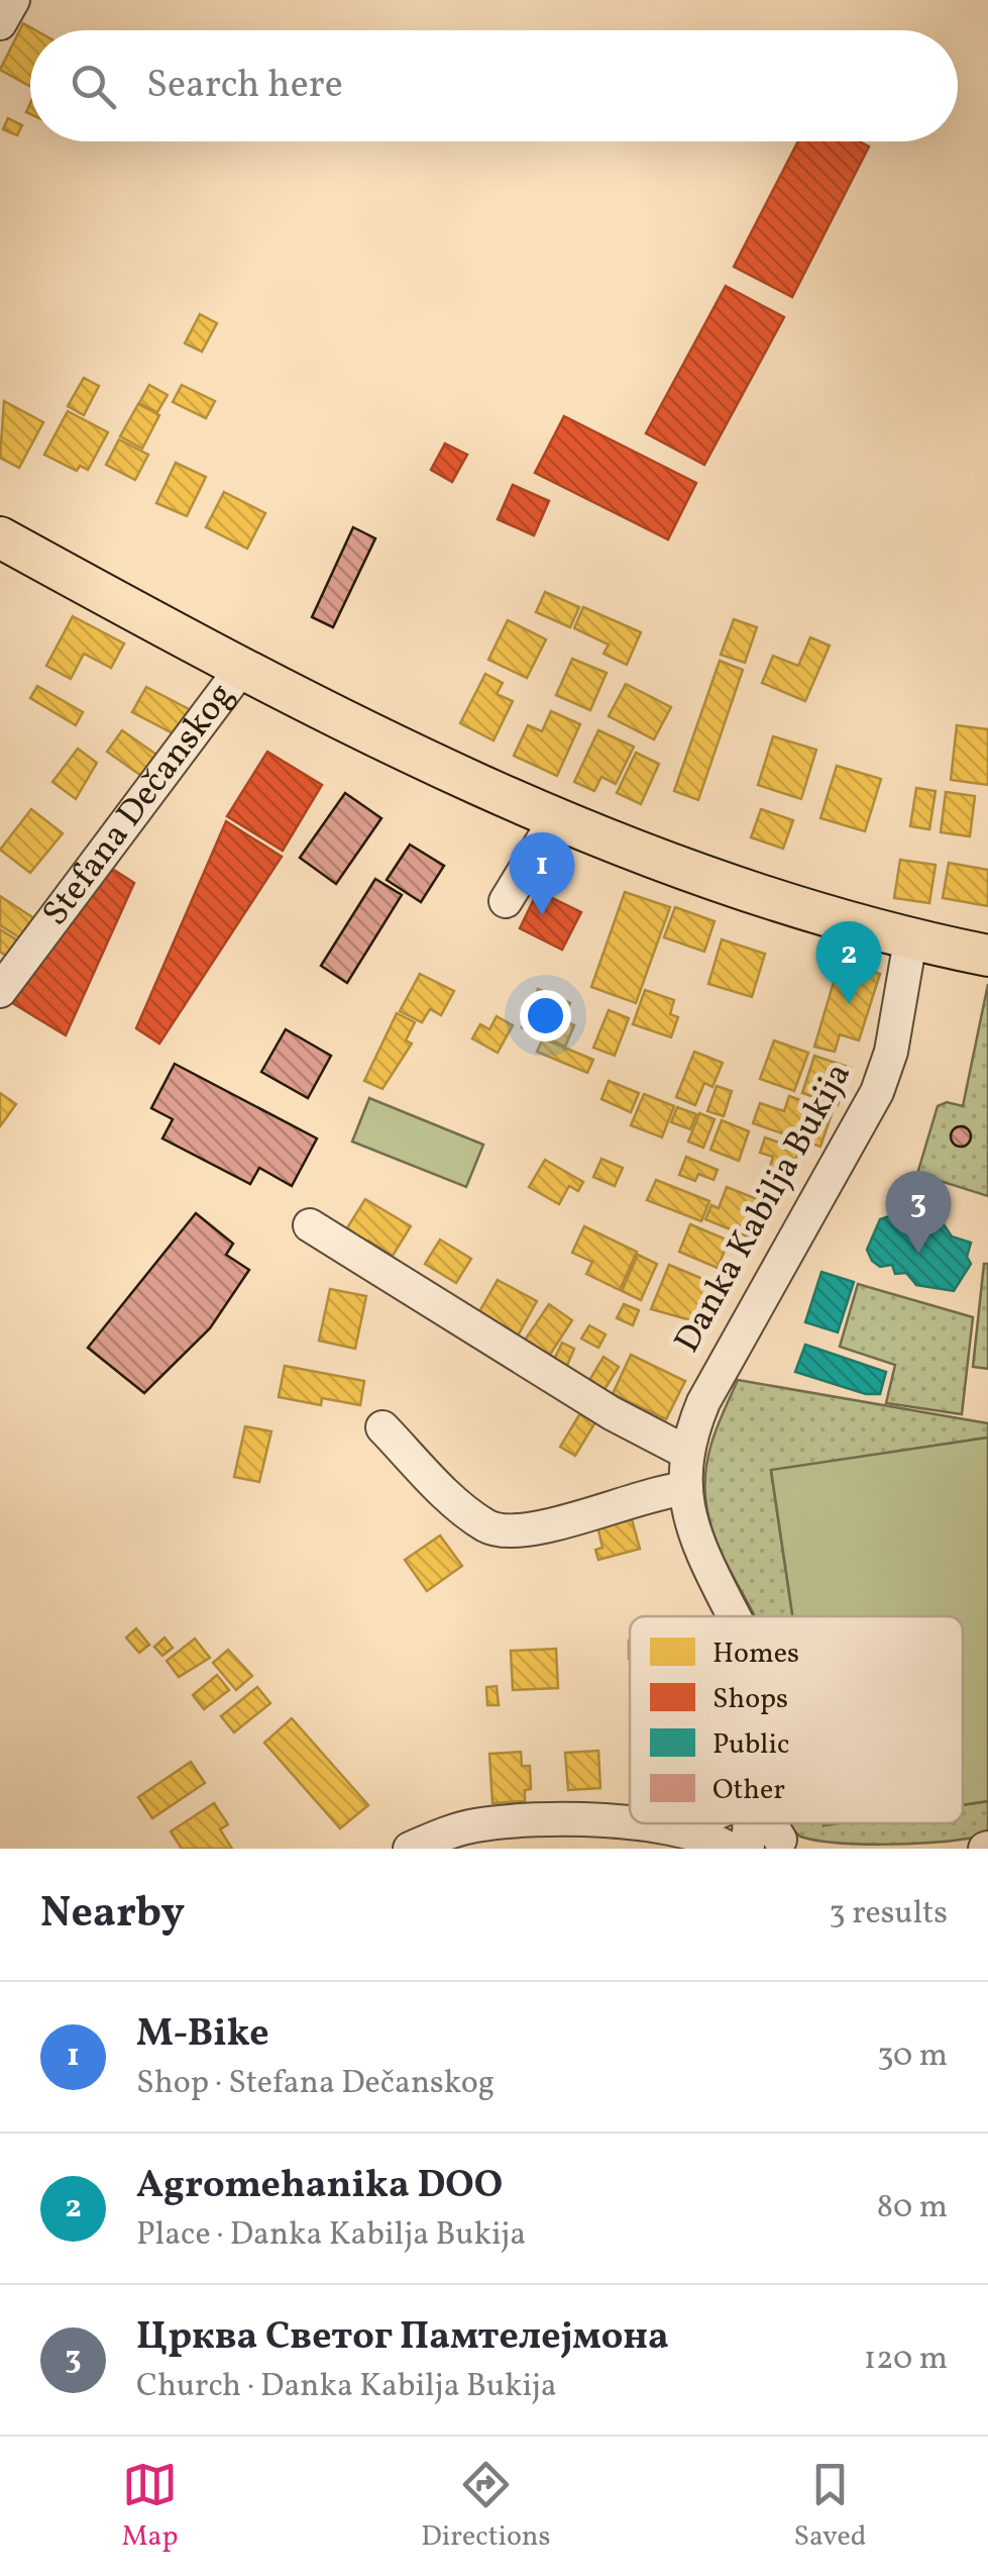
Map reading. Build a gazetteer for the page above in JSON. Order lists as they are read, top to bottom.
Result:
{
  "streets": {
    "main road": ["Stefana Dečanskog"],
    "street": ["Danka Kabilja Bukija"]
  },
  "crossings": [
    ["Stefana Dečanskog", "Danka Kabilja Bukija"]
  ],
  "legend": [
    "Homes",
    "Shops",
    "Public",
    "Other"
  ],
  "page": {
    "search": "Search here",
    "pins": ["1", "2", "3"],
    "heading": ["Nearby", "3 results"],
    "list": [
      {
        "mark": "1",
        "name": "M-Bike",
        "note": "Shop · Stefana Dečanskog",
        "value": "30 m"
      },
      {
        "mark": "2",
        "name": "Agromehanika DOO",
        "note": "Place · Danka Kabilja Bukija",
        "value": "80 m"
      },
      {
        "mark": "3",
        "name": "Црква Светог Памтелејмона",
        "note": "Church · Danka Kabilja Bukija",
        "value": "120 m"
      }
    ],
    "nav": ["Map", "Directions", "Saved"]
  }
}
